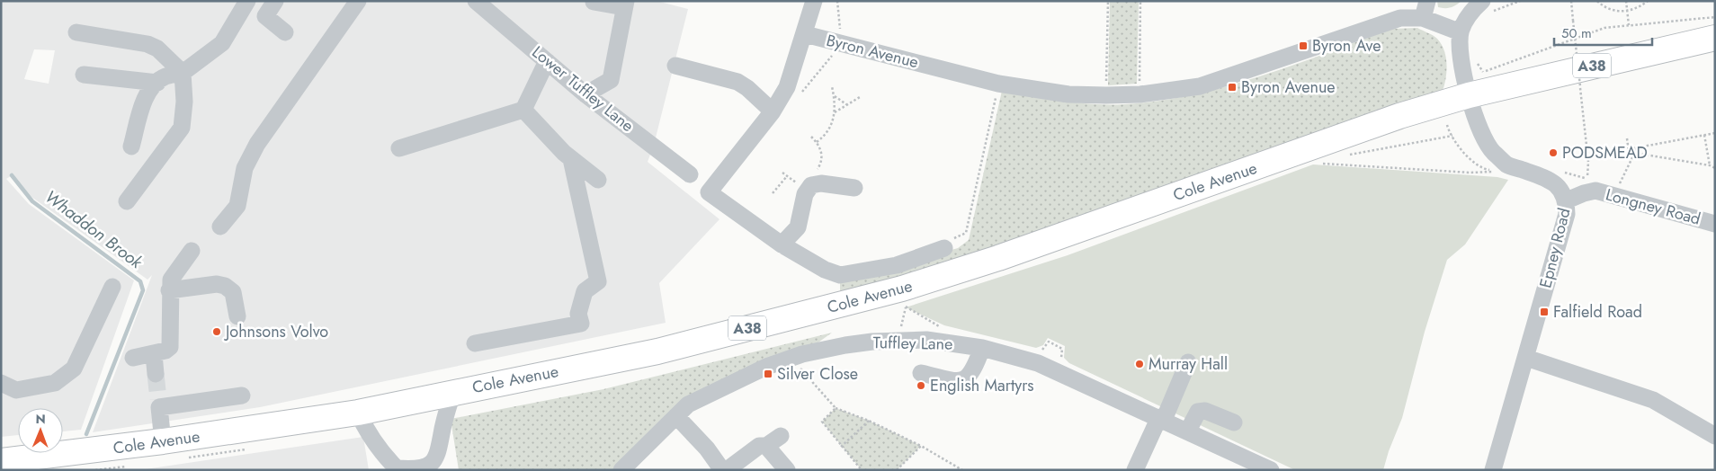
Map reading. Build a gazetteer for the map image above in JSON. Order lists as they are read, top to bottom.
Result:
{
  "streets": {
    "highway": ["A38", "Cole Avenue"],
    "street": [
      "Byron Avenue",
      "Lower Tuffley Lane",
      "Longney Road",
      "Epney Road",
      "Tuffley Lane"
    ]
  },
  "crossings": [
    ["Byron Avenue", "Epney Road"],
    ["Cole Avenue", "Epney Road"],
    ["Longney Road", "Epney Road"]
  ],
  "water": ["Whaddon Brook"],
  "places": {
    "transit": [
      "Byron Ave",
      "Byron Avenue",
      "Falfield Road",
      "Silver Close"
    ],
    "other": [
      "PODSMEAD",
      "Johnsons Volvo",
      "Murray Hall",
      "English Martyrs"
    ]
  },
  "scale_bar": "50 m",
  "north": "top"
}
